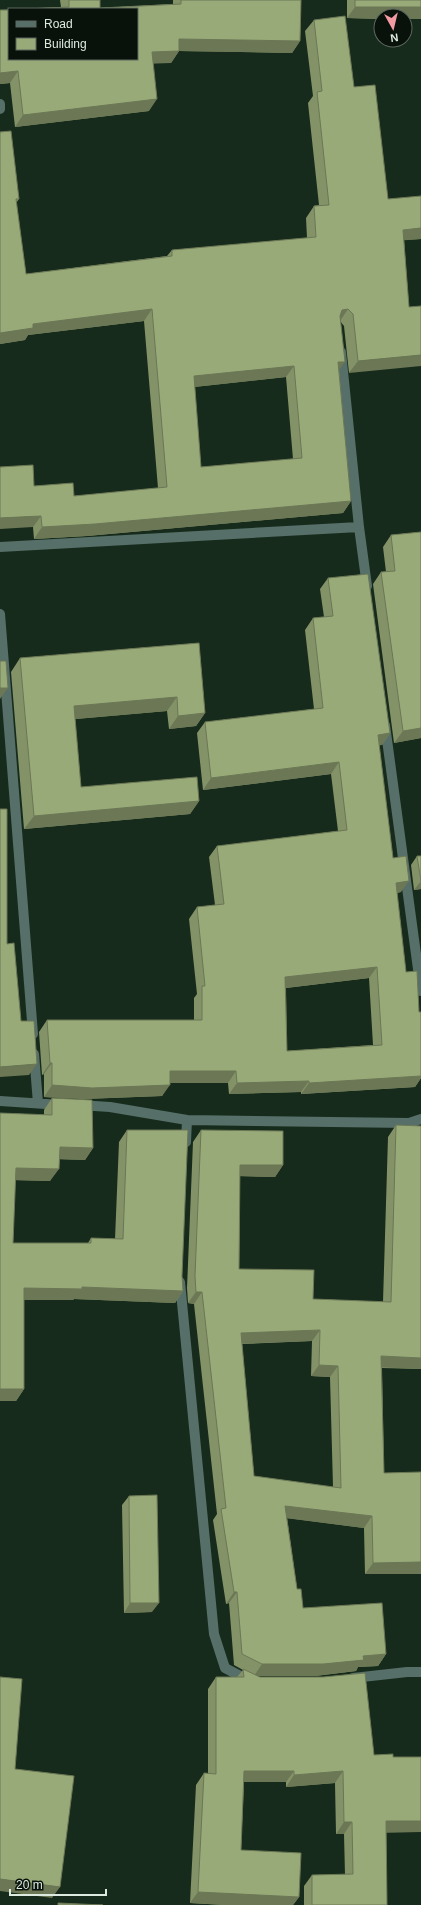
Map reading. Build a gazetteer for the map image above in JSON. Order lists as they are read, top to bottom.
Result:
{
  "legend": ["Road", "Building"],
  "scale_bar": "20 m",
  "north": "bottom"
}
